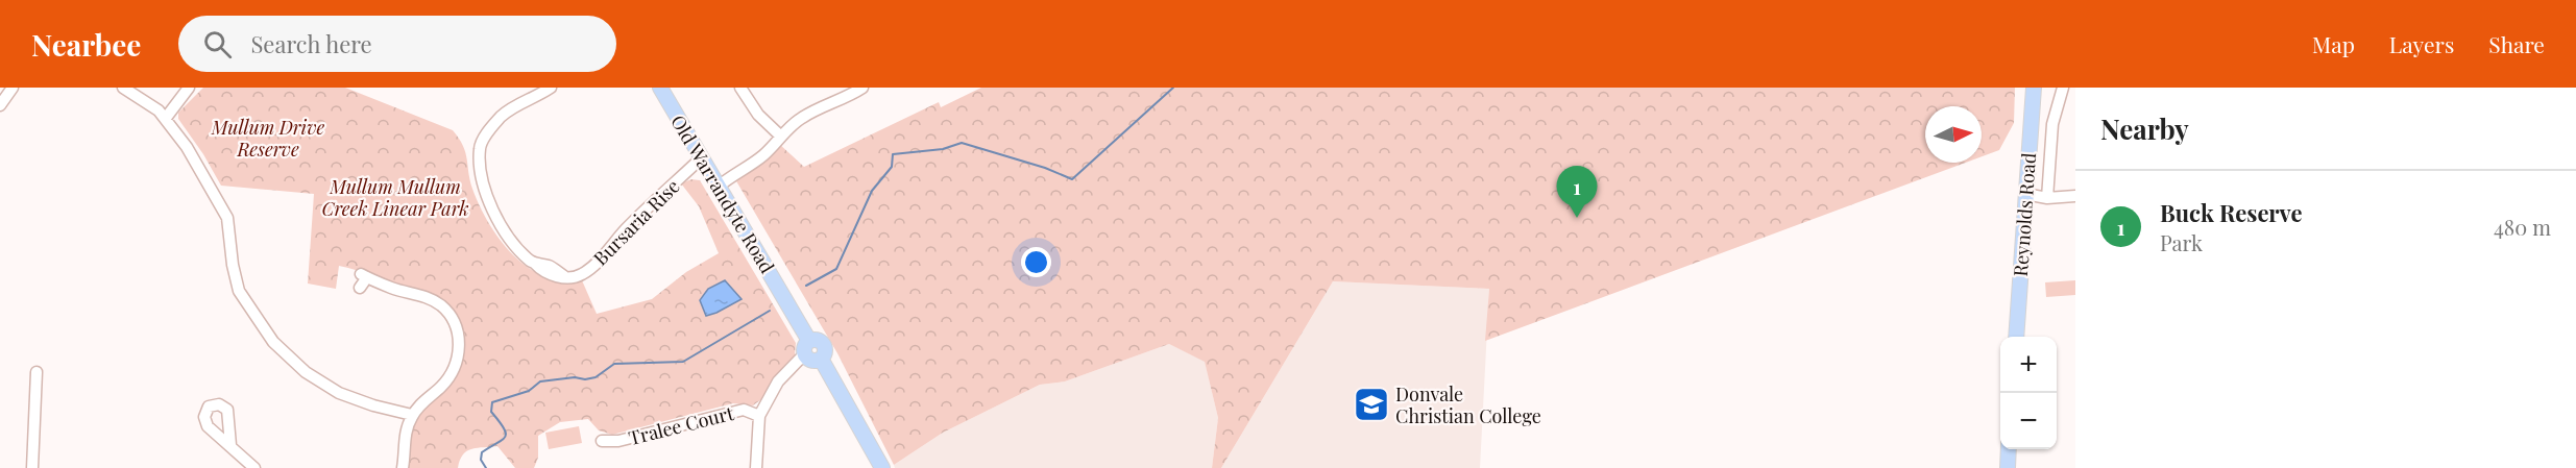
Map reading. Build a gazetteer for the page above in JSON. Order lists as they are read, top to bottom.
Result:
{
  "streets": {
    "main road": ["Old Warrandyte Road", "Reynolds Road"],
    "street": ["Bursaria Rise", "Tralee Court"]
  },
  "crossings": [
    ["Old Warrandyte Road", "Bursaria Rise"]
  ],
  "parks": ["Mullum Drive Reserve", "Mullum Mullum Creek Linear Park"],
  "places": {
    "school or university": ["Donvale Christian College"]
  },
  "north": "right",
  "page": {
    "header": "Nearbee",
    "search": "Search here",
    "nav": ["Map", "Layers", "Share"],
    "heading": "Nearby",
    "pins": "1",
    "list": [
      {
        "mark": "1",
        "name": "Buck Reserve",
        "note": "Park",
        "value": "480 m"
      }
    ],
    "map_buttons": ["+", "−"]
  }
}
